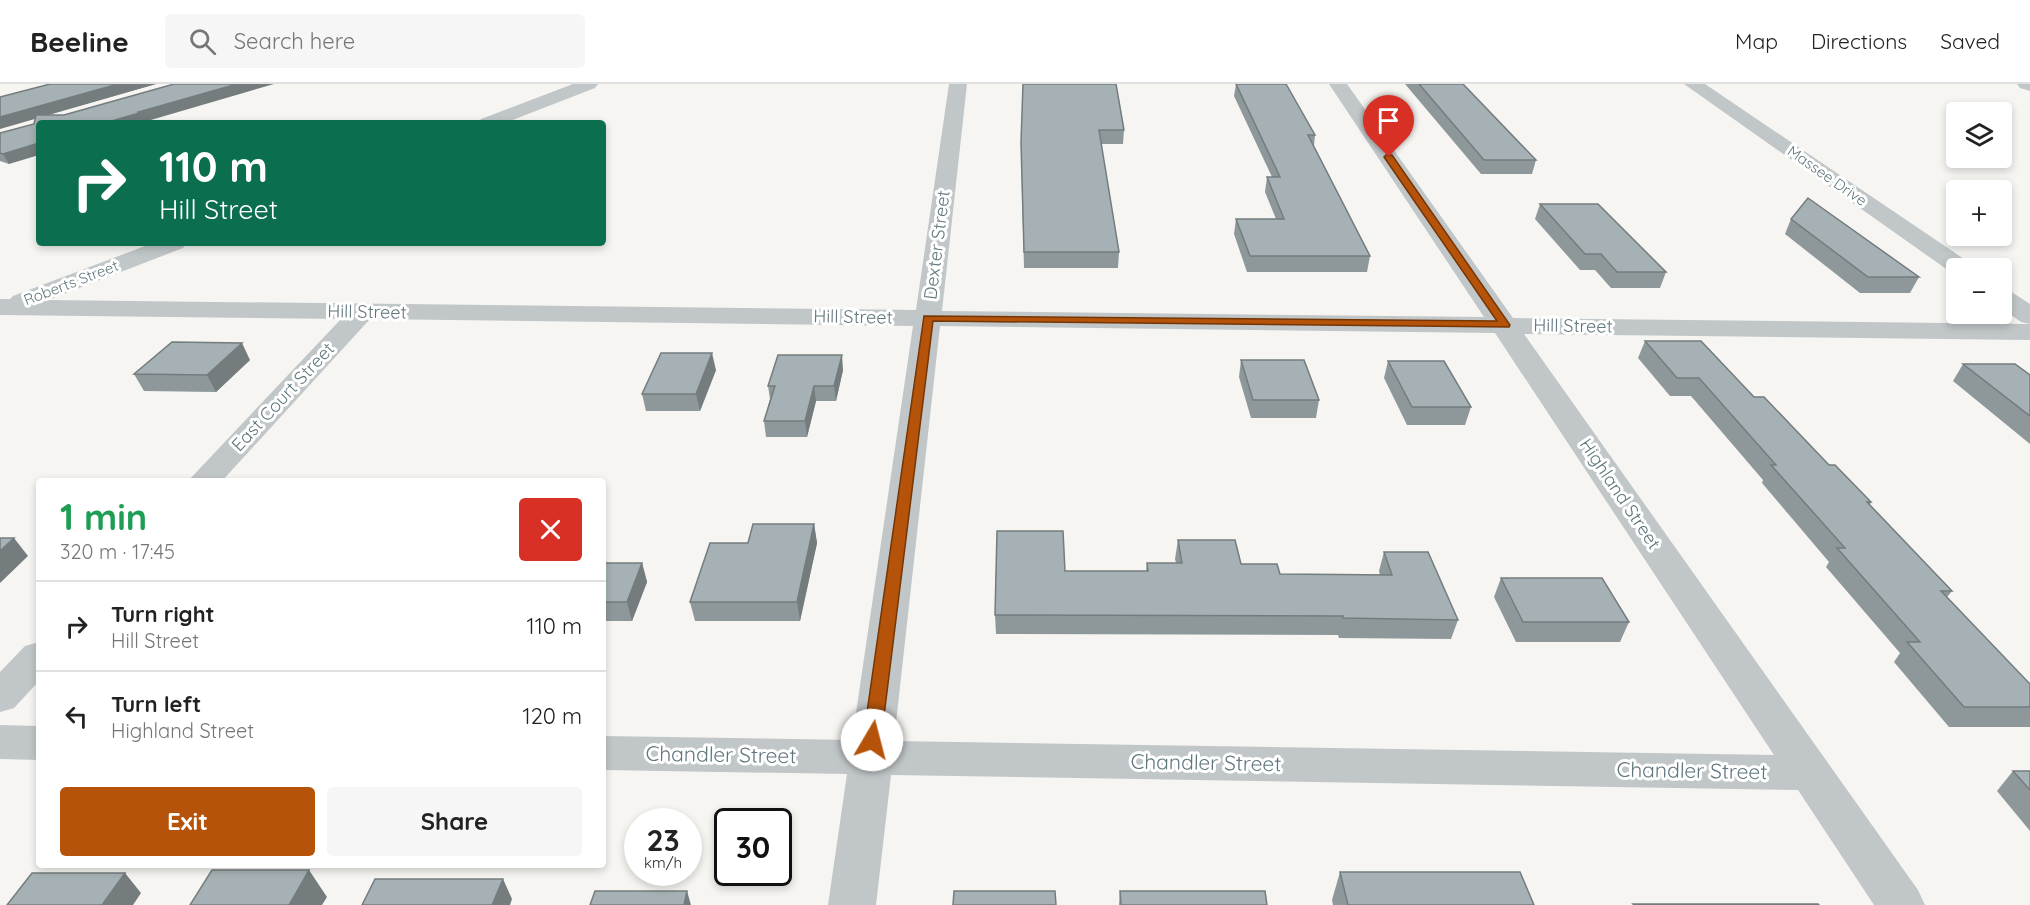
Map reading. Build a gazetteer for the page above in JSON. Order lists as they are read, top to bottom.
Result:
{
  "streets": {
    "street": [
      "Massee Drive",
      "Dexter Street",
      "Roberts Street",
      "Hill Street",
      "East Court Street",
      "Highland Street",
      "Chandler Street"
    ]
  },
  "crossings": [
    ["Dexter Street", "Hill Street"],
    ["Dexter Street", "Chandler Street"],
    ["Roberts Street", "Hill Street"],
    ["Hill Street", "East Court Street"],
    ["Hill Street", "Highland Street"],
    ["Highland Street", "Chandler Street"]
  ],
  "page": {
    "header": "Beeline",
    "search": "Search here",
    "nav": ["Map", "Directions", "Saved"],
    "map_buttons": ["+", "−"],
    "turn": ["110 m", "Hill Street"],
    "heading": ["1 min", "320 m · 17:45"],
    "list": [
      {
        "name": "Turn right",
        "note": "Hill Street",
        "value": "110 m"
      },
      {
        "name": "Turn left",
        "note": "Highland Street",
        "value": "120 m"
      }
    ],
    "buttons": ["Exit", "Share"],
    "speed": "23 km/h",
    "limit": "30"
  }
}
